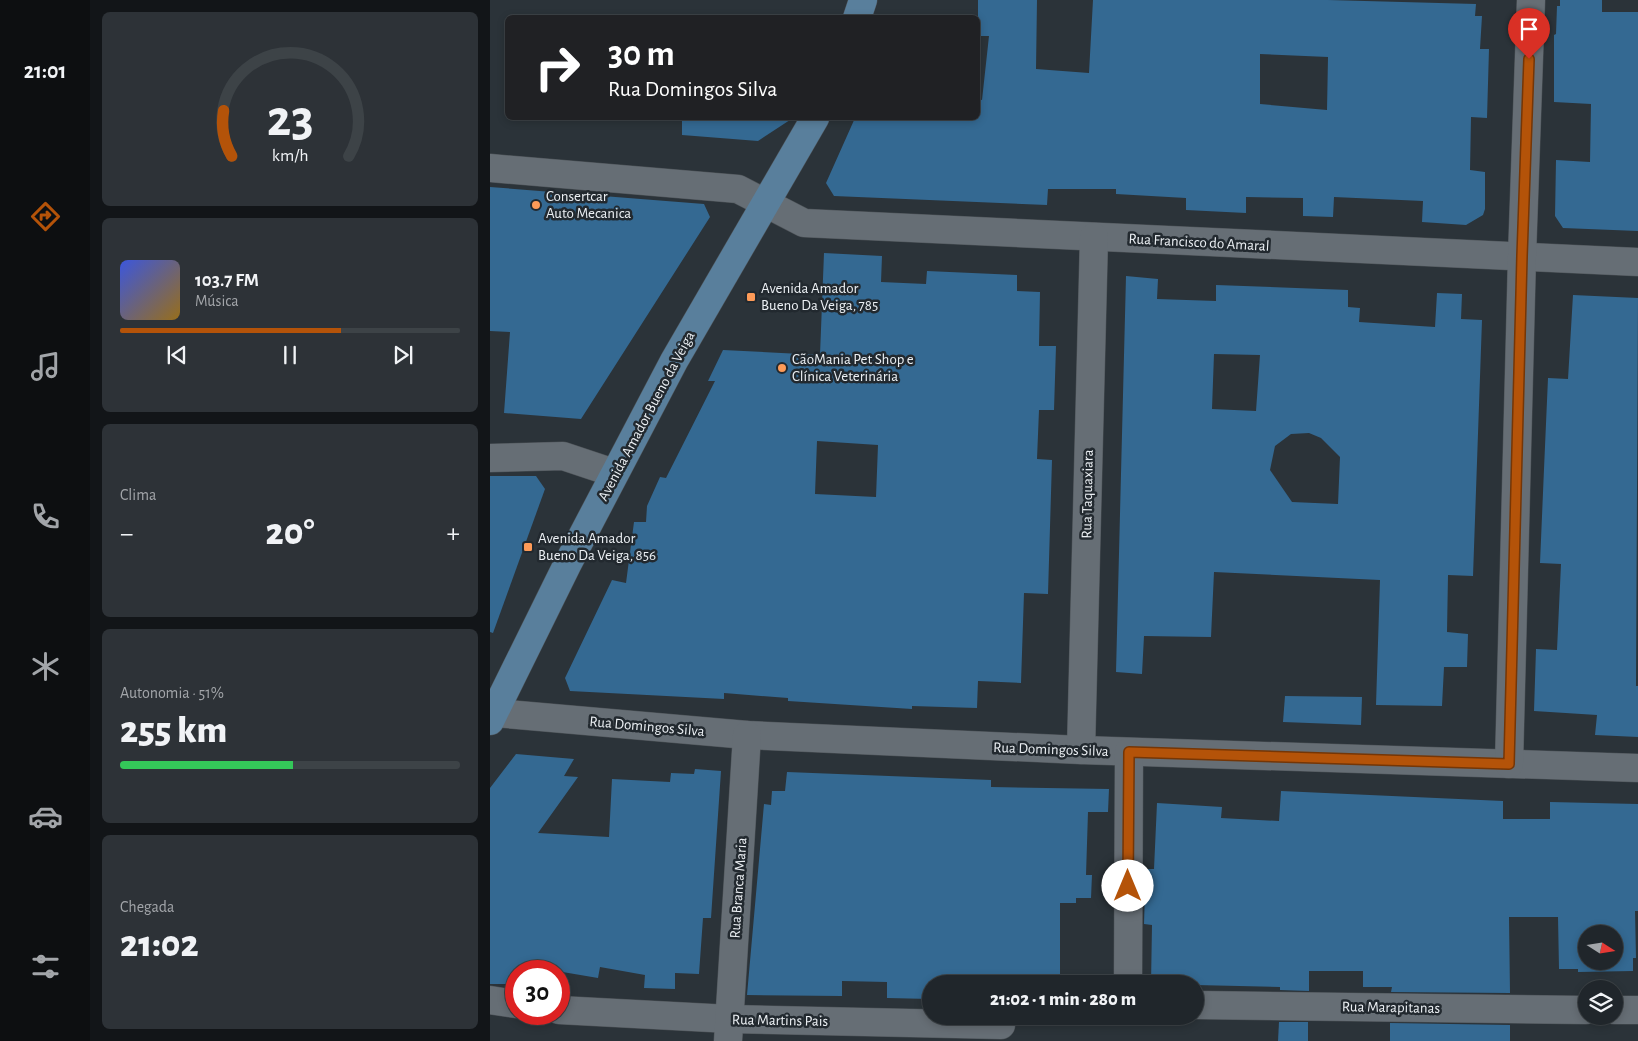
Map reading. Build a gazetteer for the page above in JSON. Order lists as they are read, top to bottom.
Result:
{
  "streets": {
    "main road": ["Avenida Amador Bueno da Veiga"],
    "street": [
      "Rua Francisco do Amaral",
      "Rua Taquaxiara",
      "Rua Domingos Silva",
      "Rua Branca Maria",
      "Rua Marapitanas",
      "Rua Martins Pais"
    ]
  },
  "crossings": [
    ["Rua Francisco do Amaral", "Avenida Amador Bueno da Veiga"],
    ["Rua Francisco do Amaral", "Rua Taquaxiara"],
    ["Avenida Amador Bueno da Veiga", "Rua Domingos Silva"],
    ["Rua Taquaxiara", "Rua Domingos Silva"],
    ["Rua Domingos Silva", "Rua Branca Maria"],
    ["Rua Branca Maria", "Rua Martins Pais"]
  ],
  "places": {
    "other": ["Consertcar Auto Mecanica", "CãoMania Pet Shop e Clínica Veterinária"],
    "transit": ["Avenida Amador Bueno Da Veiga, 785", "Avenida Amador Bueno Da Veiga, 856"]
  },
  "north": "right",
  "page": {
    "tabs": "21:01",
    "turn": ["30 m", "Rua Domingos Silva"],
    "song": ["103.7 FM", "Música"],
    "tile": [
      "Clima",
      ["Autonomia · 51%", "255 km"],
      ["Chegada", "21:02"]
    ],
    "heat": ["−", "20°", "+"],
    "limit": "30",
    "trip": "21:02 · 1 min · 280 m",
    "gauge": ["23", "km/h"]
  }
}
